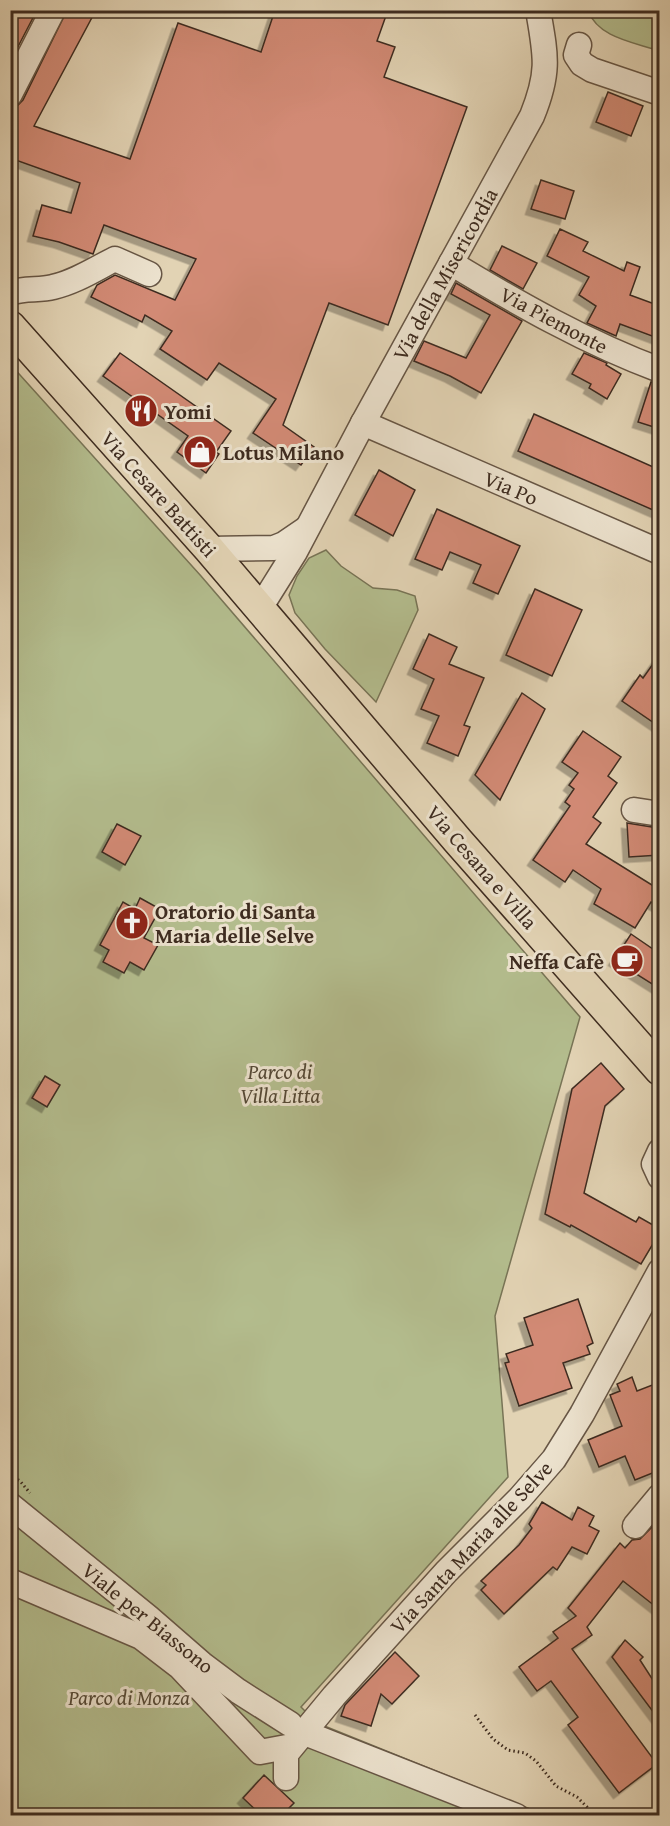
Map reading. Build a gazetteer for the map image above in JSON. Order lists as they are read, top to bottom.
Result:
{
  "streets": {
    "main road": ["Via Cesare Battisti", "Via Cesana e Villa"],
    "street": [
      "Via della Misericordia",
      "Via Piemonte",
      "Via Po",
      "Via Santa Maria alle Selve",
      "Viale per Biassono"
    ]
  },
  "crossings": [
    ["Via della Misericordia", "Via Piemonte"],
    ["Via della Misericordia", "Via Po"],
    ["Via della Misericordia", "Via Cesare Battisti"],
    ["Via Cesare Battisti", "Via Cesana e Villa"],
    ["Via Santa Maria alle Selve", "Viale per Biassono"]
  ],
  "parks": ["Parco di Villa Litta", "Parco di Monza"],
  "places": {
    "restaurant": ["Yomi"],
    "shop": ["Lotus Milano"],
    "church": ["Oratorio di Santa Maria delle Selve"],
    "cafe": ["Neffa Cafè"]
  }
}
